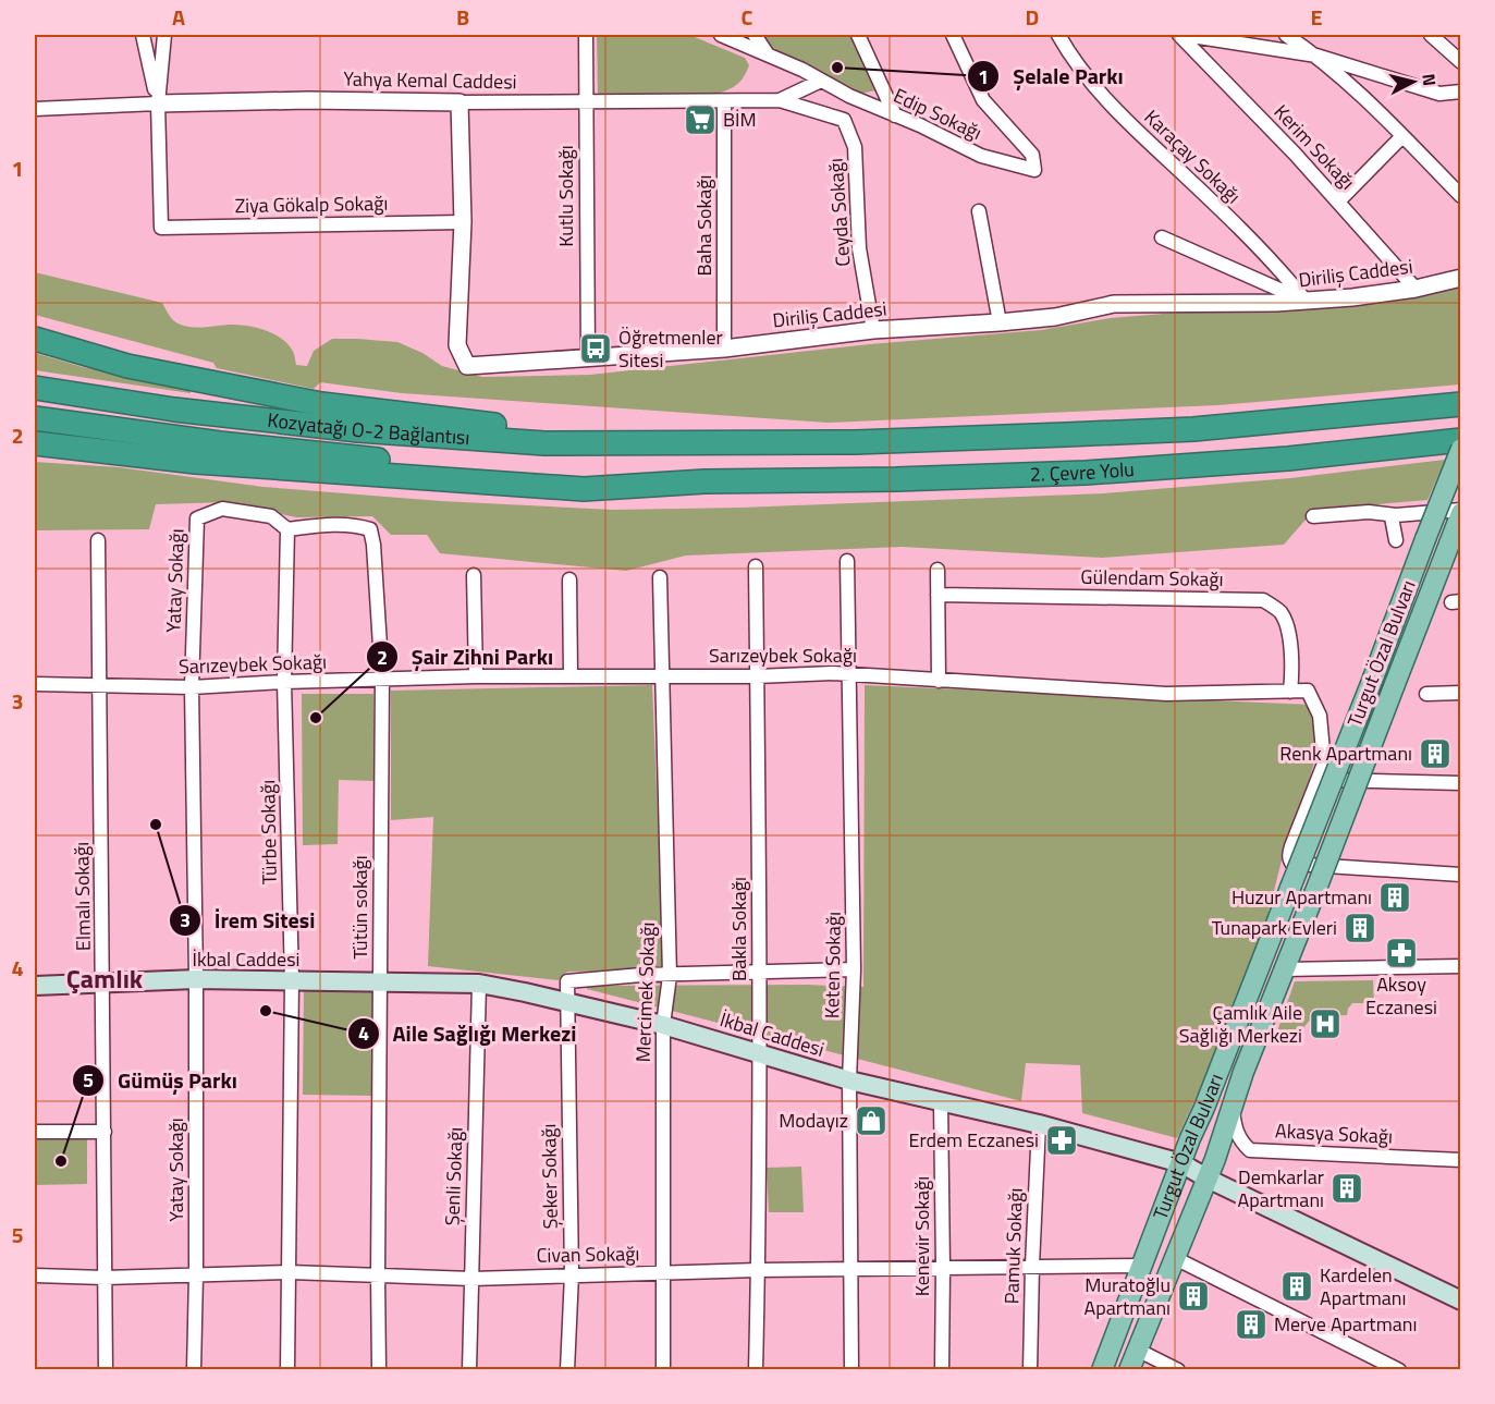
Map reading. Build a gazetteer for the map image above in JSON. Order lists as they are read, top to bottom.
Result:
{
  "streets": {
    "highway": ["Kozyatağı O-2 Bağlantısı", "2. Çevre Yolu"],
    "main road": ["Turgut Özal Bulvarı", "İkbal Caddesi"],
    "street": [
      "Yahya Kemal Caddesi",
      "Edip Sokağı",
      "Kerim Sokağı",
      "Karaçay Sokağı",
      "Kutlu Sokağı",
      "Ziya Gökalp Sokağı",
      "Ceyda Sokağı",
      "Baha Sokağı",
      "Diriliş Caddesi",
      "Gülendam Sokağı",
      "Yatay Sokağı",
      "Sarızeybek Sokağı",
      "Türbe Sokağı",
      "Elmalı Sokağı",
      "Tütün sokağı",
      "Bakla Sokağı",
      "Keten Sokağı",
      "Mercimek Sokağı",
      "Akasya Sokağı",
      "Şenli Sokağı",
      "Şeker Sokağı",
      "Kenevir Sokağı",
      "Pamuk Sokağı",
      "Civan Sokağı"
    ]
  },
  "crossings": [
    ["Yahya Kemal Caddesi", "Edip Sokağı"],
    ["Yahya Kemal Caddesi", "Kutlu Sokağı"],
    ["Yahya Kemal Caddesi", "Ziya Gökalp Sokağı"],
    ["Yahya Kemal Caddesi", "Ceyda Sokağı"],
    ["Yahya Kemal Caddesi", "Baha Sokağı"],
    ["Yahya Kemal Caddesi", "Diriliş Caddesi"],
    ["Kerim Sokağı", "Diriliş Caddesi"],
    ["Karaçay Sokağı", "Diriliş Caddesi"],
    ["Kutlu Sokağı", "Diriliş Caddesi"],
    ["Ziya Gökalp Sokağı", "Diriliş Caddesi"],
    ["Ceyda Sokağı", "Diriliş Caddesi"],
    ["Baha Sokağı", "Diriliş Caddesi"],
    ["Kozyatağı O-2 Bağlantısı", "2. Çevre Yolu"],
    ["Gülendam Sokağı", "Sarızeybek Sokağı"],
    ["Yatay Sokağı", "Sarızeybek Sokağı"],
    ["Yatay Sokağı", "Türbe Sokağı"],
    ["Yatay Sokağı", "Tütün sokağı"],
    ["Yatay Sokağı", "İkbal Caddesi"],
    ["Yatay Sokağı", "Civan Sokağı"],
    ["Turgut Özal Bulvarı", "İkbal Caddesi"],
    ["Turgut Özal Bulvarı", "Akasya Sokağı"],
    ["Turgut Özal Bulvarı", "Civan Sokağı"],
    ["Sarızeybek Sokağı", "Türbe Sokağı"],
    ["Sarızeybek Sokağı", "Elmalı Sokağı"],
    ["Sarızeybek Sokağı", "Tütün sokağı"],
    ["Sarızeybek Sokağı", "Bakla Sokağı"],
    ["Sarızeybek Sokağı", "Keten Sokağı"],
    ["Sarızeybek Sokağı", "Mercimek Sokağı"],
    ["Türbe Sokağı", "Tütün sokağı"],
    ["Türbe Sokağı", "İkbal Caddesi"],
    ["Türbe Sokağı", "Civan Sokağı"],
    ["Elmalı Sokağı", "İkbal Caddesi"],
    ["Elmalı Sokağı", "Civan Sokağı"],
    ["Tütün sokağı", "İkbal Caddesi"],
    ["Tütün sokağı", "Civan Sokağı"],
    ["Bakla Sokağı", "İkbal Caddesi"],
    ["Bakla Sokağı", "Civan Sokağı"],
    ["İkbal Caddesi", "Keten Sokağı"],
    ["İkbal Caddesi", "Mercimek Sokağı"],
    ["İkbal Caddesi", "Şenli Sokağı"],
    ["İkbal Caddesi", "Şeker Sokağı"],
    ["İkbal Caddesi", "Kenevir Sokağı"],
    ["İkbal Caddesi", "Pamuk Sokağı"],
    ["Keten Sokağı", "Civan Sokağı"],
    ["Mercimek Sokağı", "Şeker Sokağı"],
    ["Mercimek Sokağı", "Civan Sokağı"],
    ["Şenli Sokağı", "Civan Sokağı"],
    ["Şeker Sokağı", "Civan Sokağı"],
    ["Kenevir Sokağı", "Civan Sokağı"],
    ["Pamuk Sokağı", "Civan Sokağı"]
  ],
  "districts": ["Çamlık"],
  "places": {
    "other": [
      "Şelale Parkı",
      "Şair Zihni Parkı",
      "İrem Sitesi",
      "Aile Sağlığı Merkezi",
      "Gümüş Parkı"
    ],
    "supermarket": ["BİM"],
    "bus stop": ["Öğretmenler Sitesi"],
    "building": [
      "Renk Apartmanı",
      "Huzur Apartmanı",
      "Tunapark Evleri",
      "Demkarlar Apartmanı",
      "Kardelen Apartmanı",
      "Muratoğlu Apartmanı",
      "Merve Apartmanı"
    ],
    "pharmacy": ["Aksoy Eczanesi", "Erdem Eczanesi"],
    "hospital": ["Çamlık Aile Sağlığı Merkezi"],
    "shop": ["Modayız"]
  },
  "north": "right",
  "grid": {
    "columns": [
      "A",
      "B",
      "C",
      "D",
      "E"
    ],
    "rows": [
      "1",
      "2",
      "3",
      "4",
      "5"
    ]
  }
}
